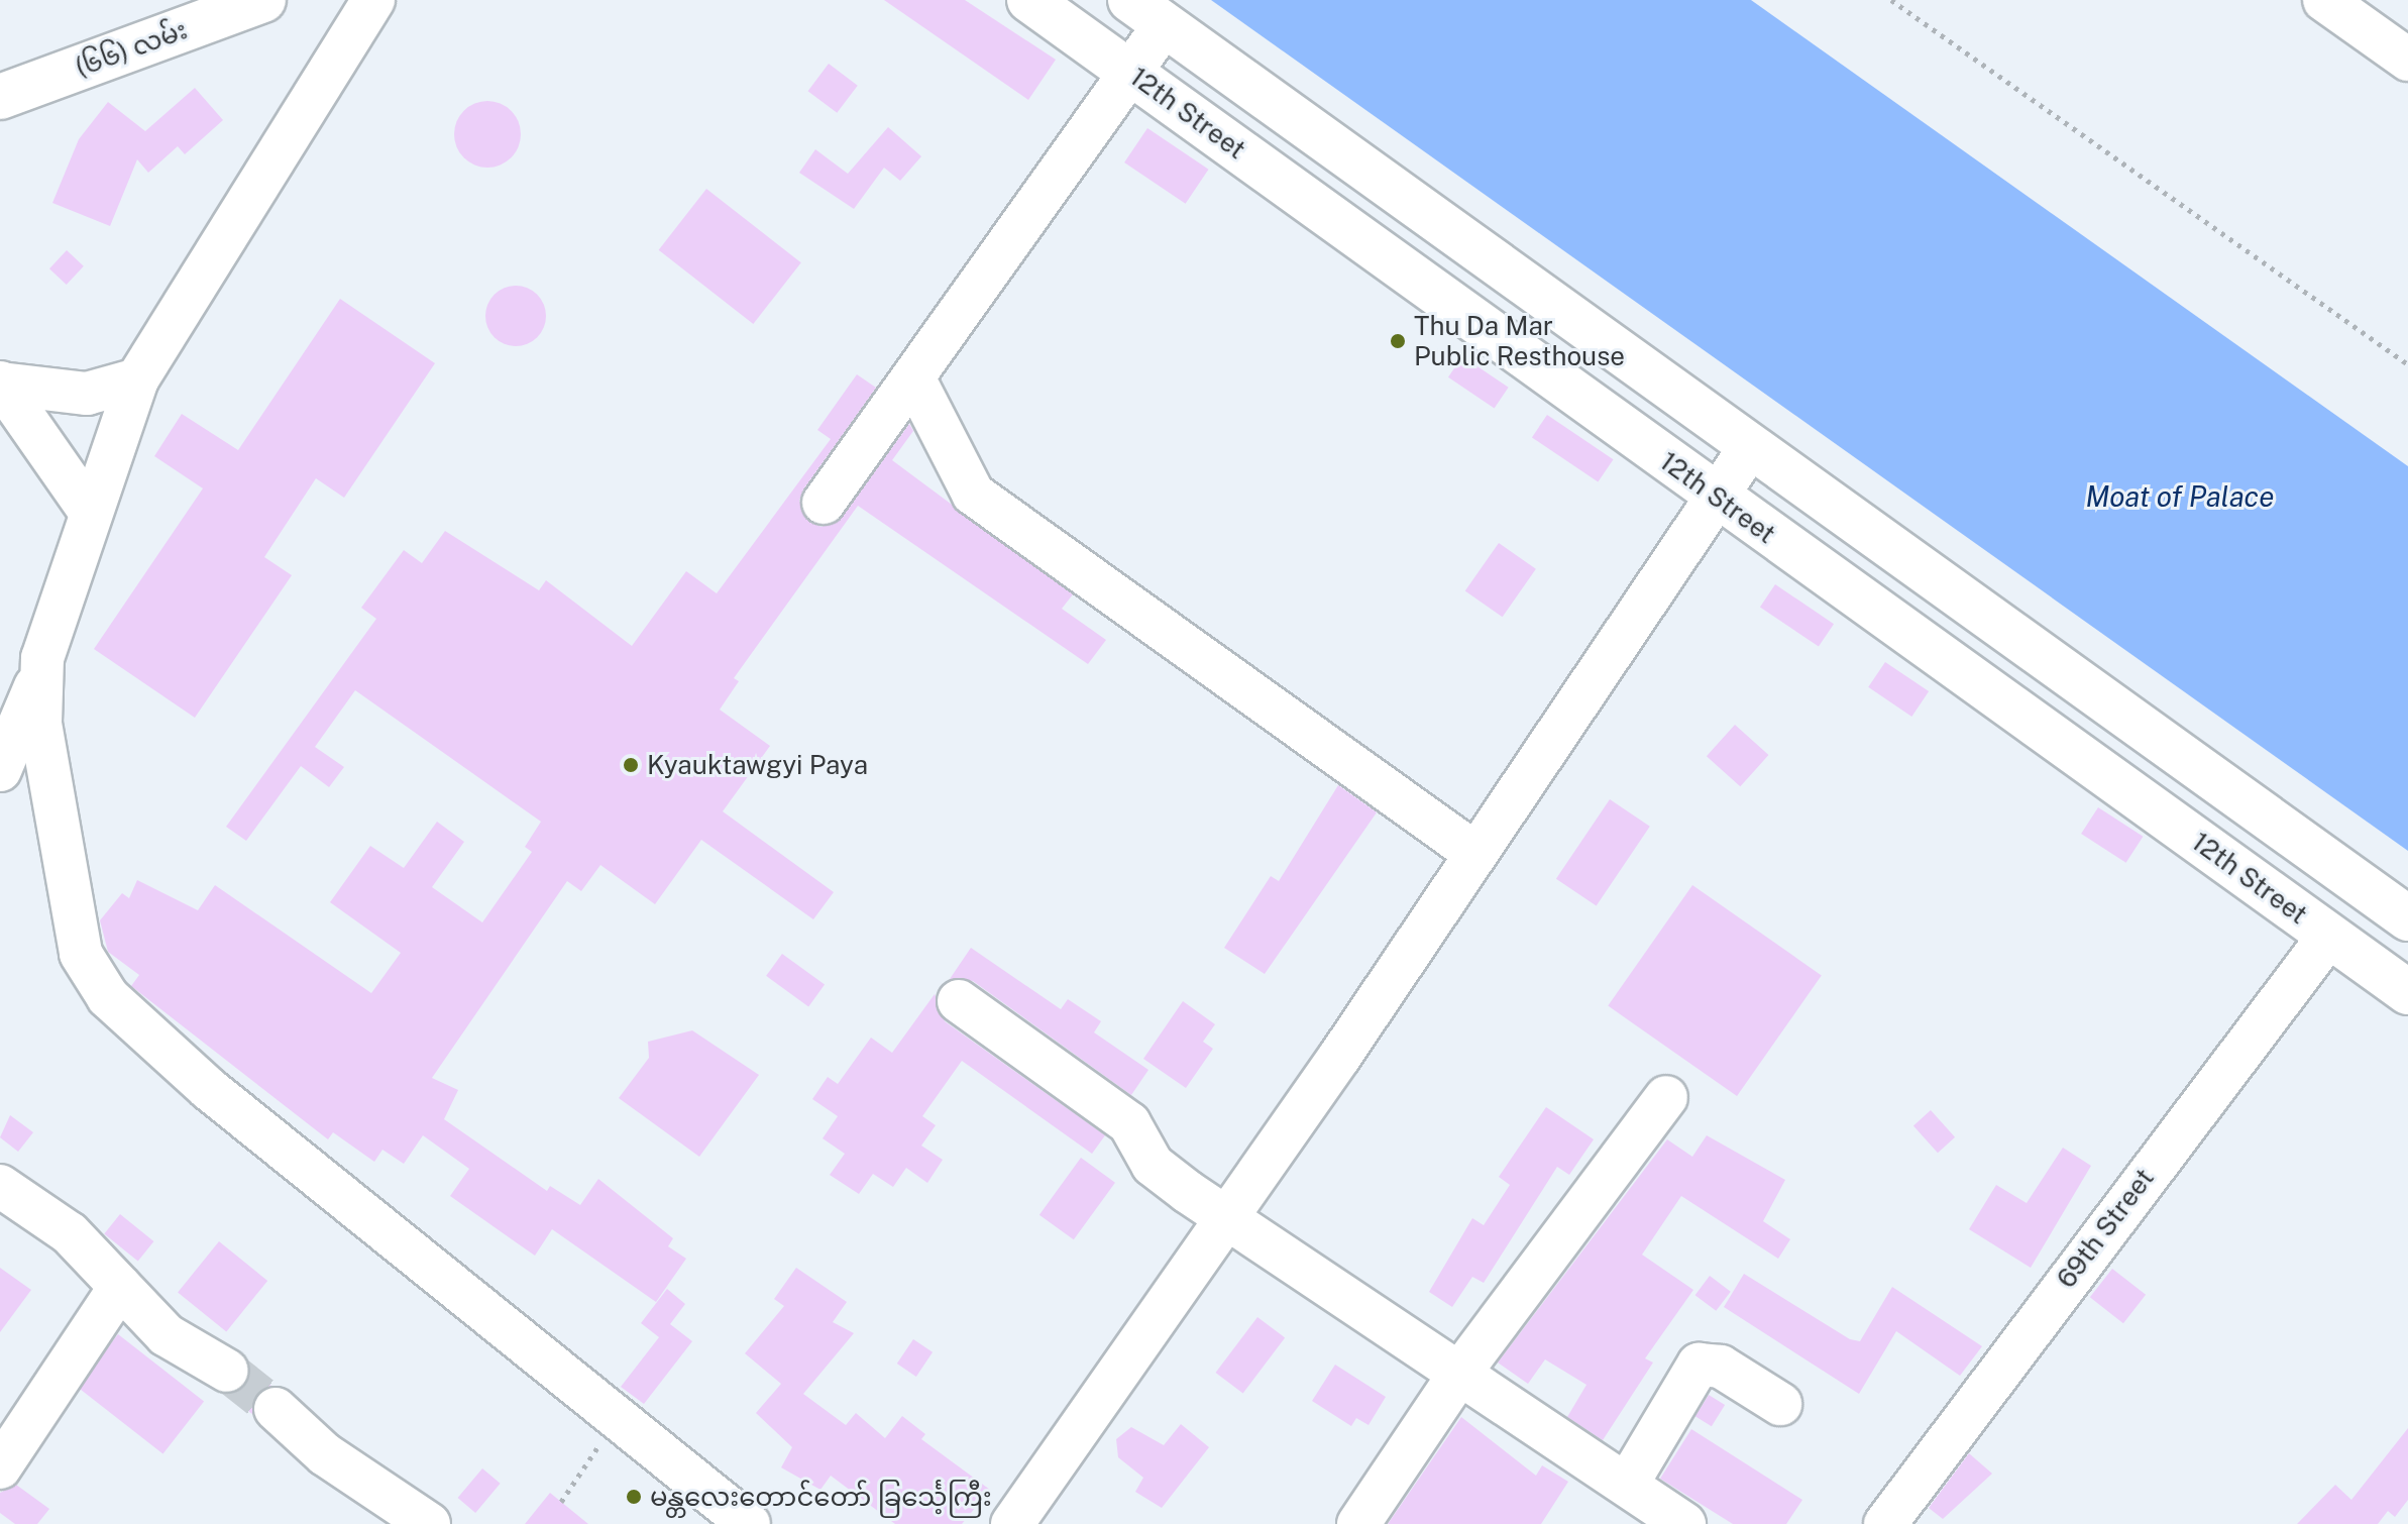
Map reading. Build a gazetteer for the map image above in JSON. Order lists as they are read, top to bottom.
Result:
{
  "streets": {
    "main road": ["(၆၆) လမ်း", "12th Street"],
    "street": ["69th Street"]
  },
  "crossings": [
    ["12th Street", "69th Street"]
  ],
  "water": ["Moat of Palace"],
  "places": ["Thu Da Mar Public Resthouse", "Kyauktawgyi Paya", "မန္တလေးတောင်တော် ‌ခြင်္သေ့ကြီး"]
}
